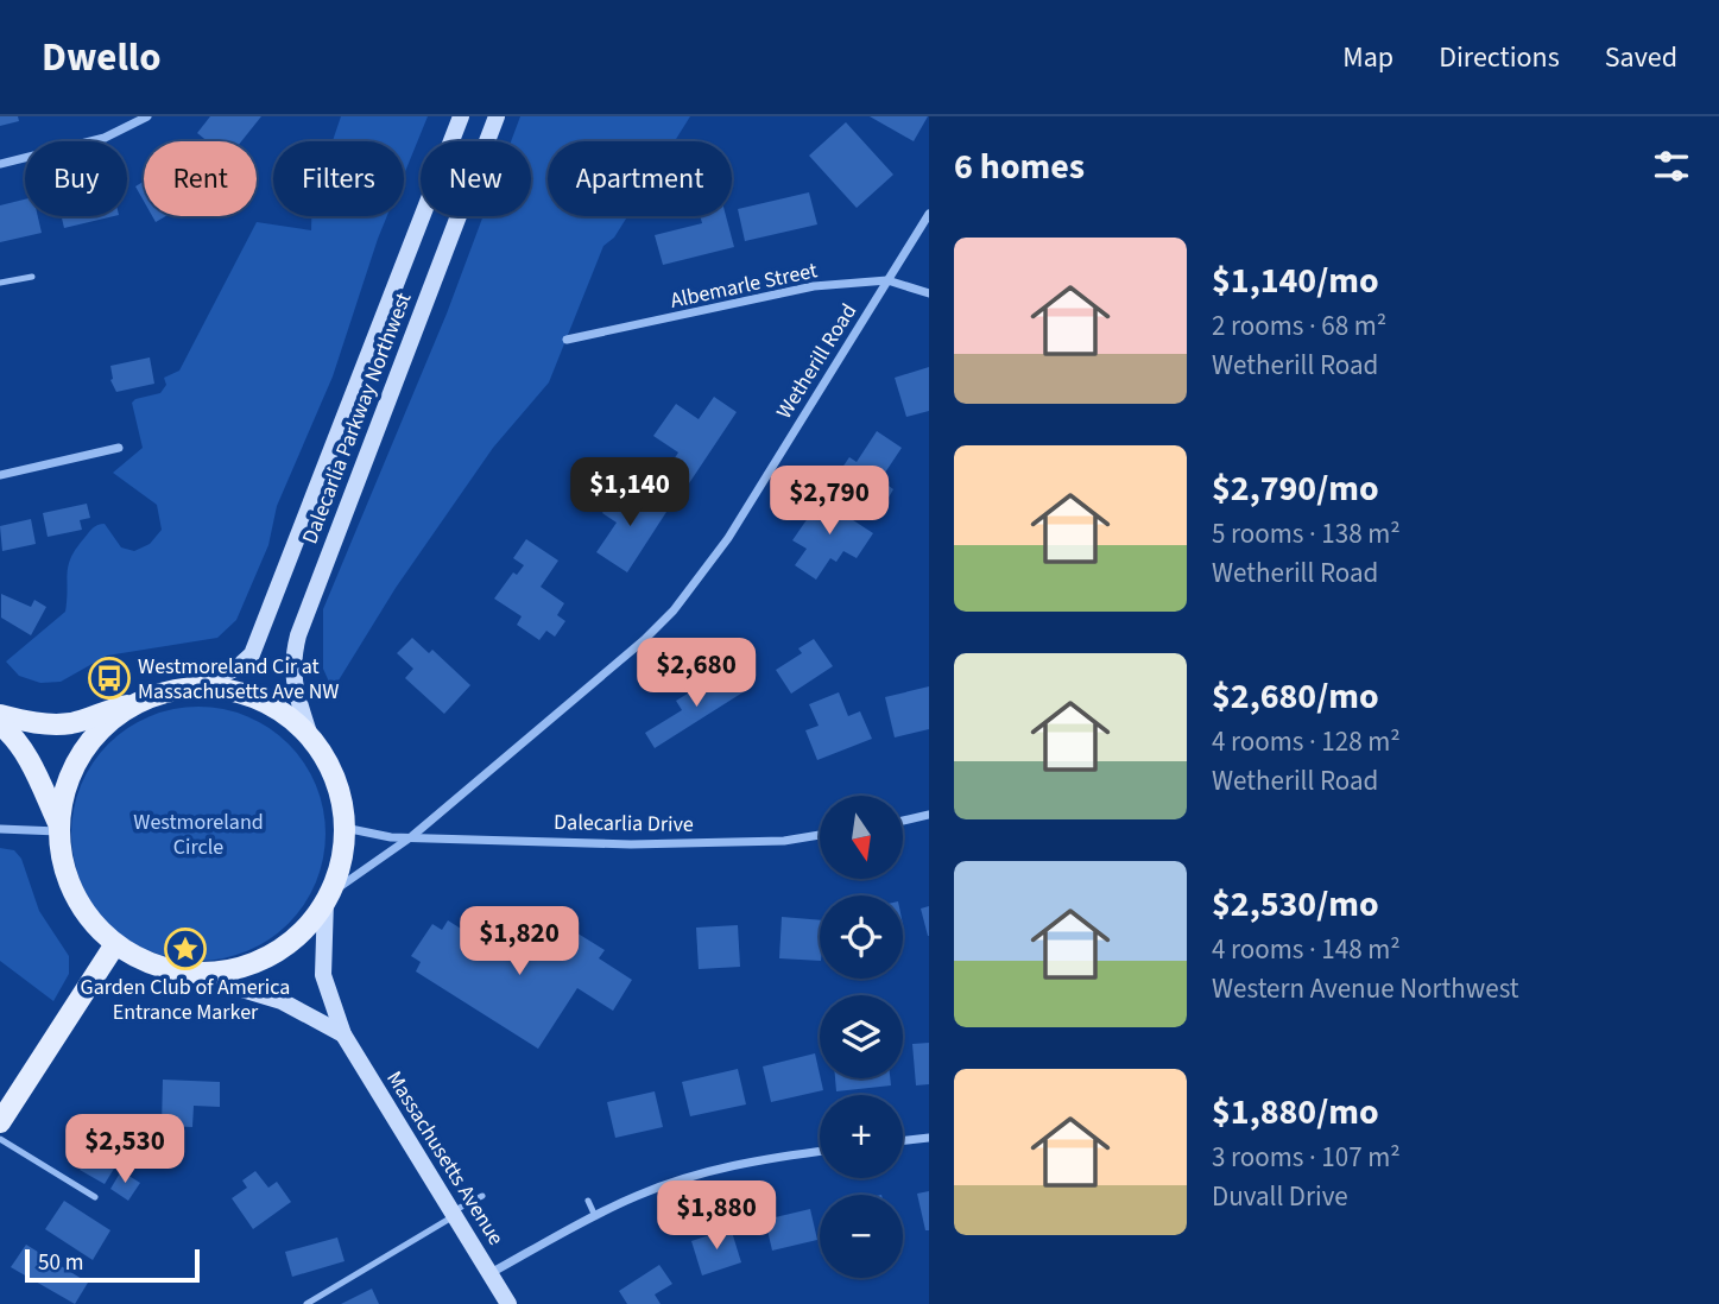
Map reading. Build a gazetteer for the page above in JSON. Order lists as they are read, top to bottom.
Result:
{
  "streets": {
    "main road": ["Dalecarlia Parkway Northwest", "Massachusetts Avenue"],
    "street": ["Albemarle Street", "Wetherill Road", "Dalecarlia Drive"]
  },
  "crossings": [
    ["Albemarle Street", "Wetherill Road"],
    ["Wetherill Road", "Dalecarlia Drive"],
    ["Dalecarlia Parkway Northwest", "Dalecarlia Drive"],
    ["Dalecarlia Parkway Northwest", "Massachusetts Avenue"],
    ["Dalecarlia Drive", "Massachusetts Avenue"]
  ],
  "parks": ["Westmoreland Circle"],
  "places": {
    "bus stop": ["Westmoreland Cir at Massachusetts Ave NW"],
    "place": ["Garden Club of America Entrance Marker"]
  },
  "scale_bar": "50 m",
  "north": "bottom",
  "page": {
    "header": "Dwello",
    "nav": ["Map", "Directions", "Saved"],
    "heading": "6 homes",
    "chip": [
      "Buy",
      "Rent",
      "Filters",
      "New",
      "Apartment"
    ],
    "list": [
      {
        "name": "$1,140/mo",
        "note": "2 rooms · 68 m² · Wetherill Road"
      },
      {
        "name": "$2,790/mo",
        "note": "5 rooms · 138 m² · Wetherill Road"
      },
      {
        "name": "$2,680/mo",
        "note": "4 rooms · 128 m² · Wetherill Road"
      },
      {
        "name": "$2,530/mo",
        "note": "4 rooms · 148 m² · Western Avenue Northwest"
      },
      {
        "name": "$1,880/mo",
        "note": "3 rooms · 107 m² · Duvall Drive"
      }
    ],
    "price": [
      "$1,140",
      "$2,790",
      "$2,680",
      "$1,820",
      "$2,530",
      "$1,880"
    ],
    "map_buttons": ["+", "−"],
    "scale": "50 m"
  }
}
